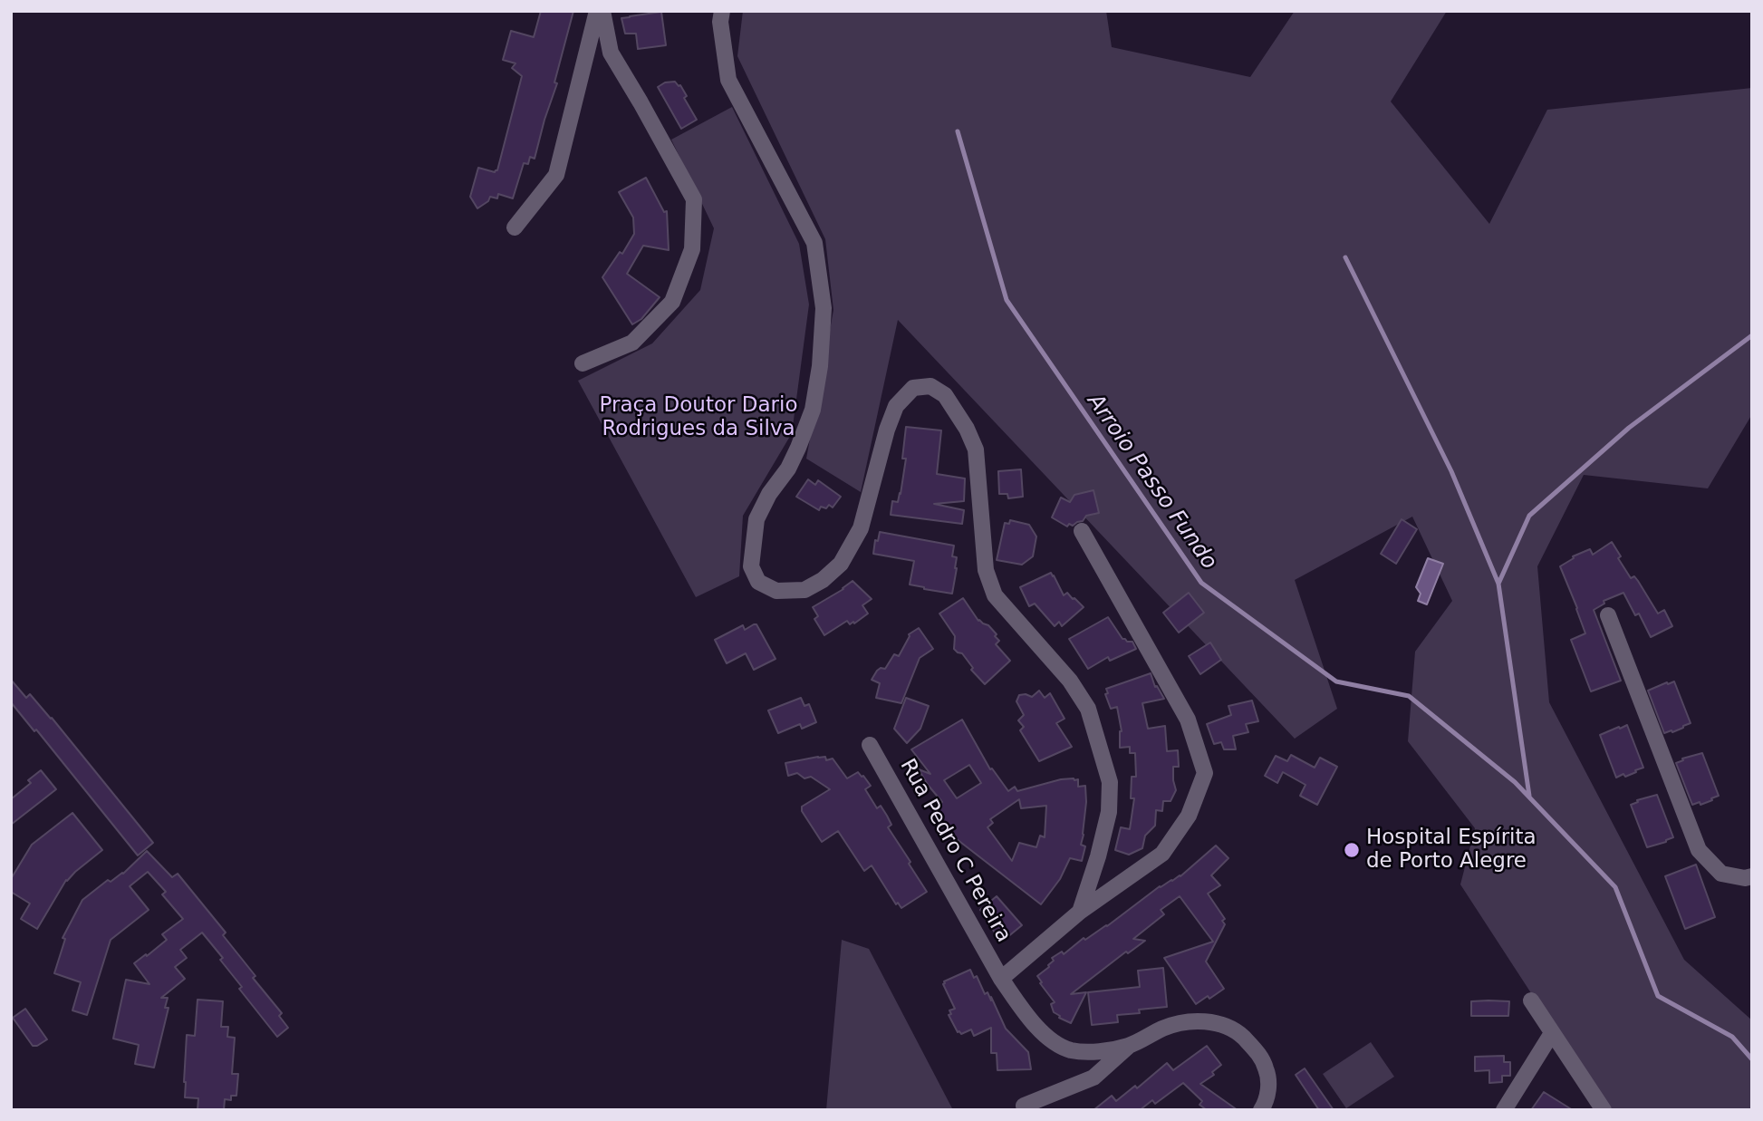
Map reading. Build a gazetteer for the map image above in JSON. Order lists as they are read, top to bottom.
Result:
{
  "streets": {
    "street": ["Rua Pedro C Pereira"]
  },
  "water": ["Arroio Passo Fundo"],
  "parks": ["Praça Doutor Dario Rodrigues da Silva"],
  "places": ["Hospital Espírita de Porto Alegre"]
}
